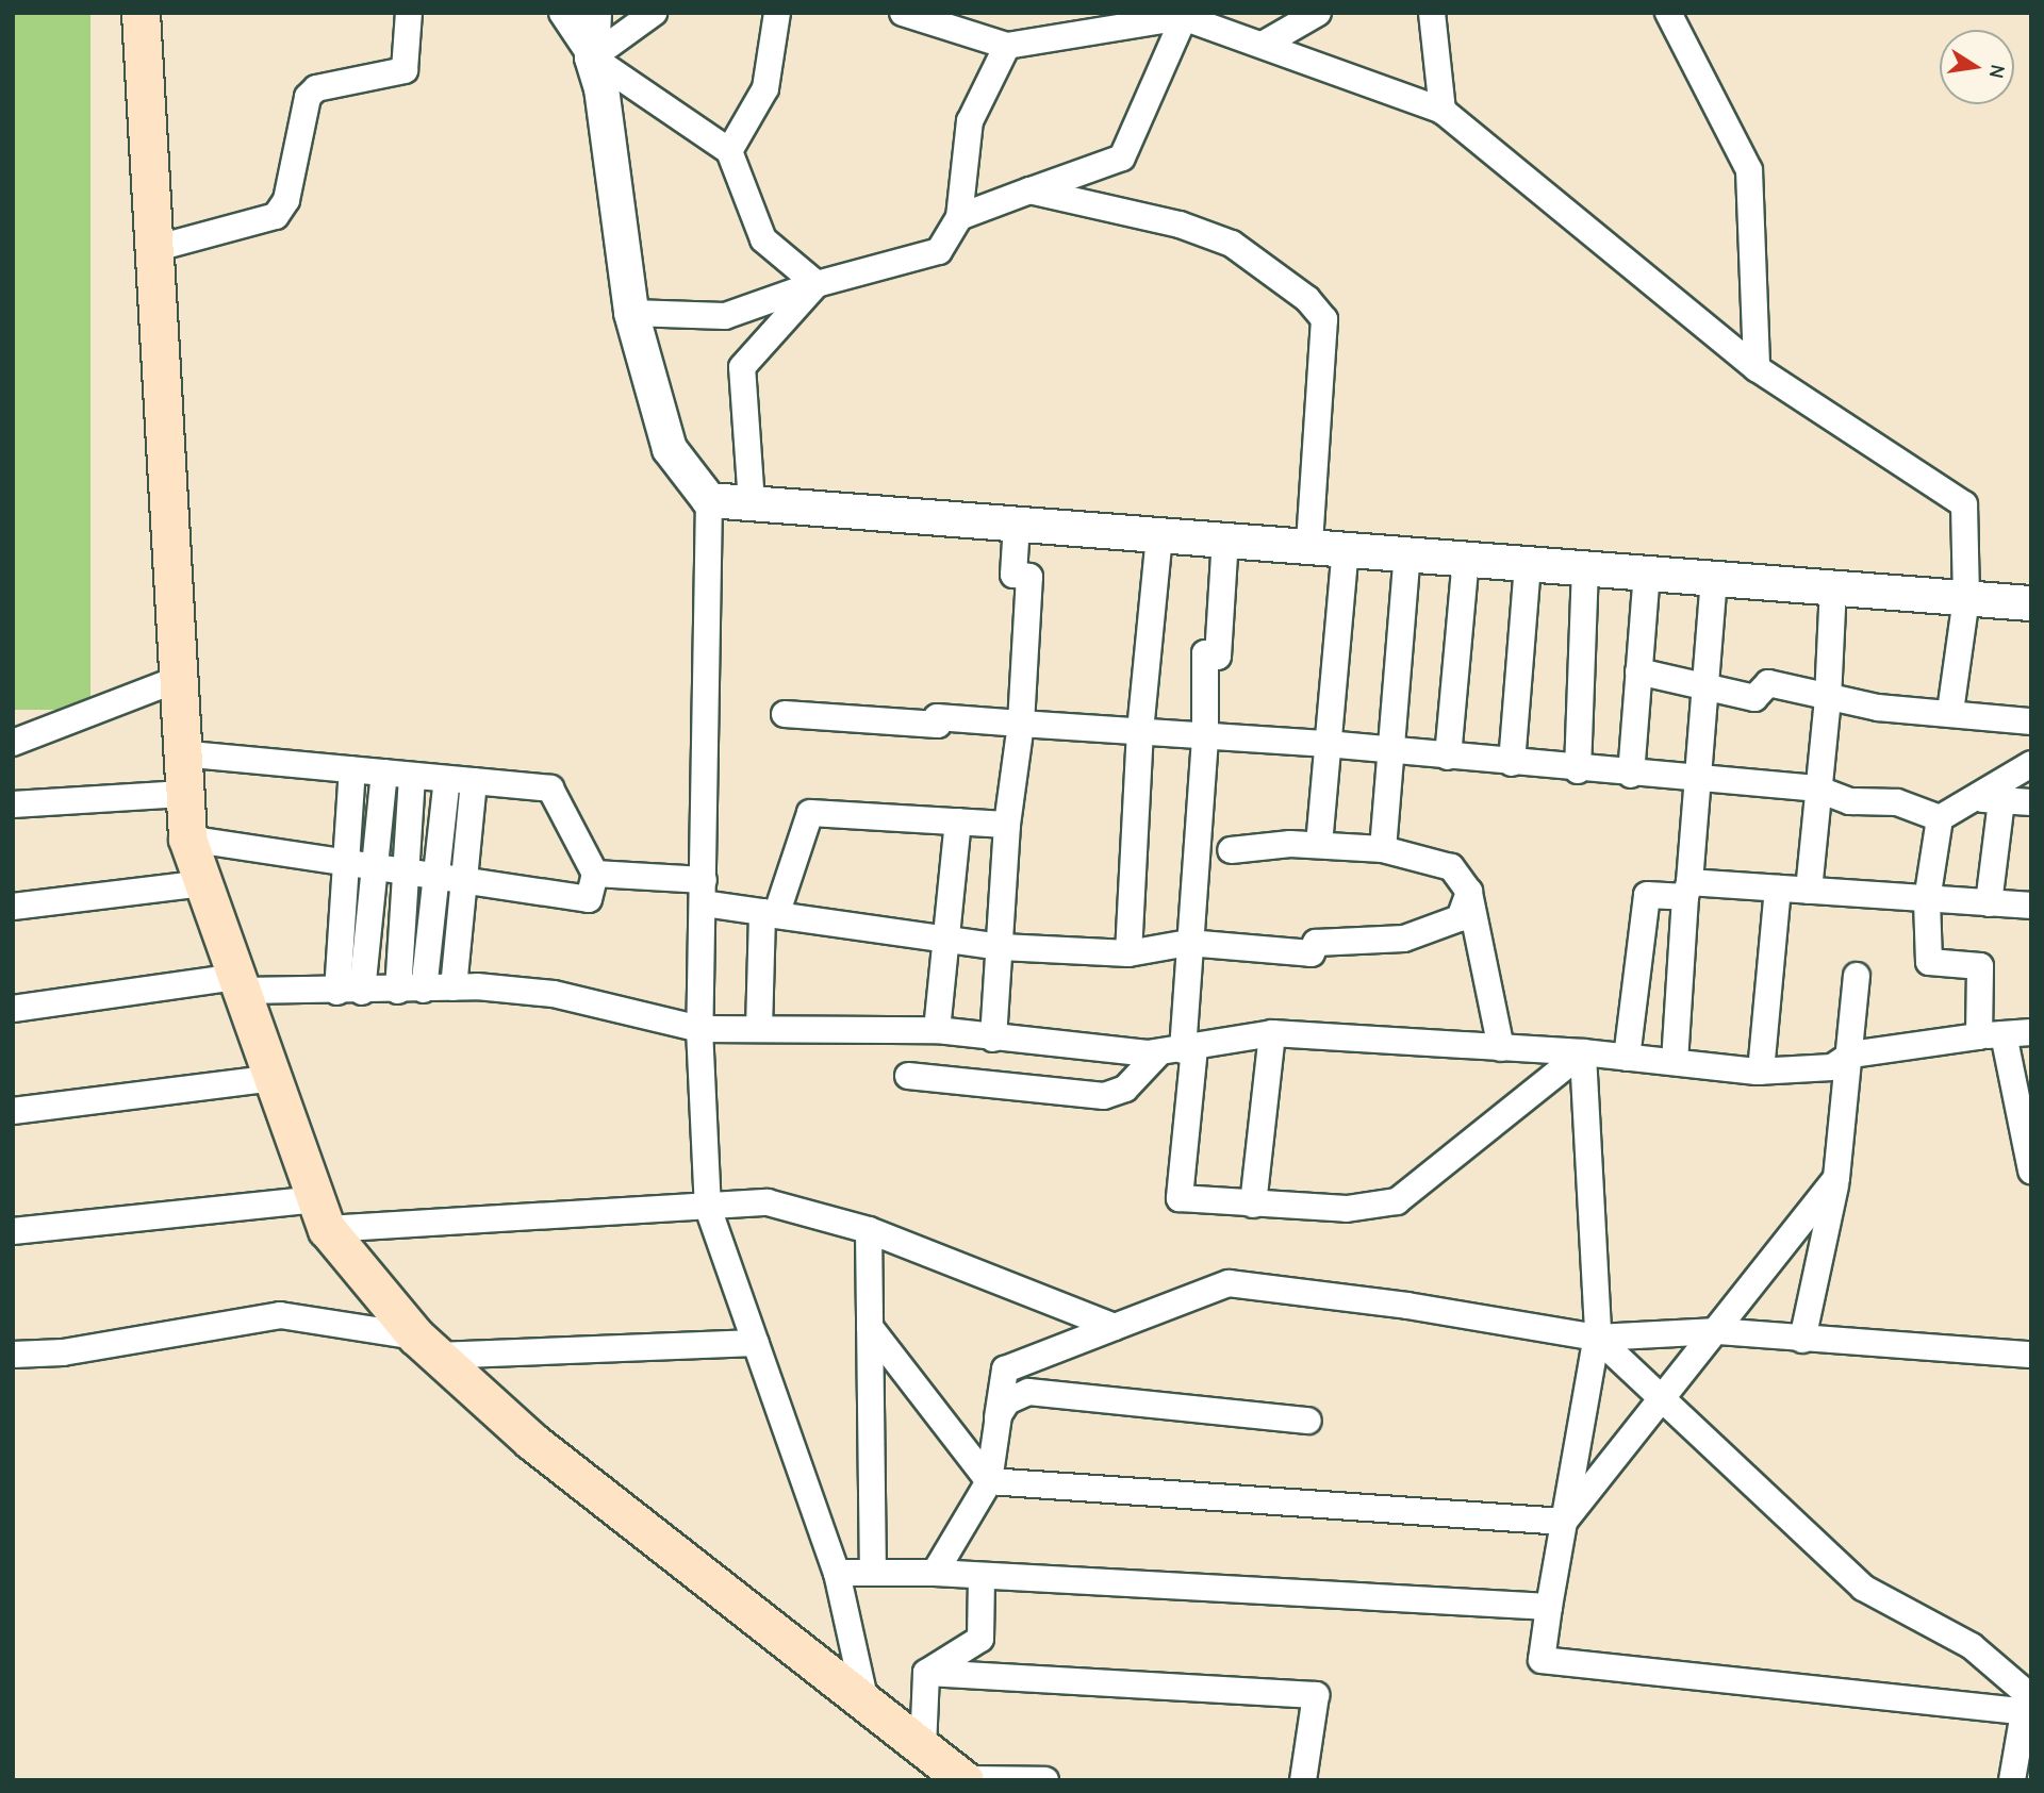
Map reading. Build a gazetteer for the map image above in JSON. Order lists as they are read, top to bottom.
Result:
{
  "north": "right"
}
